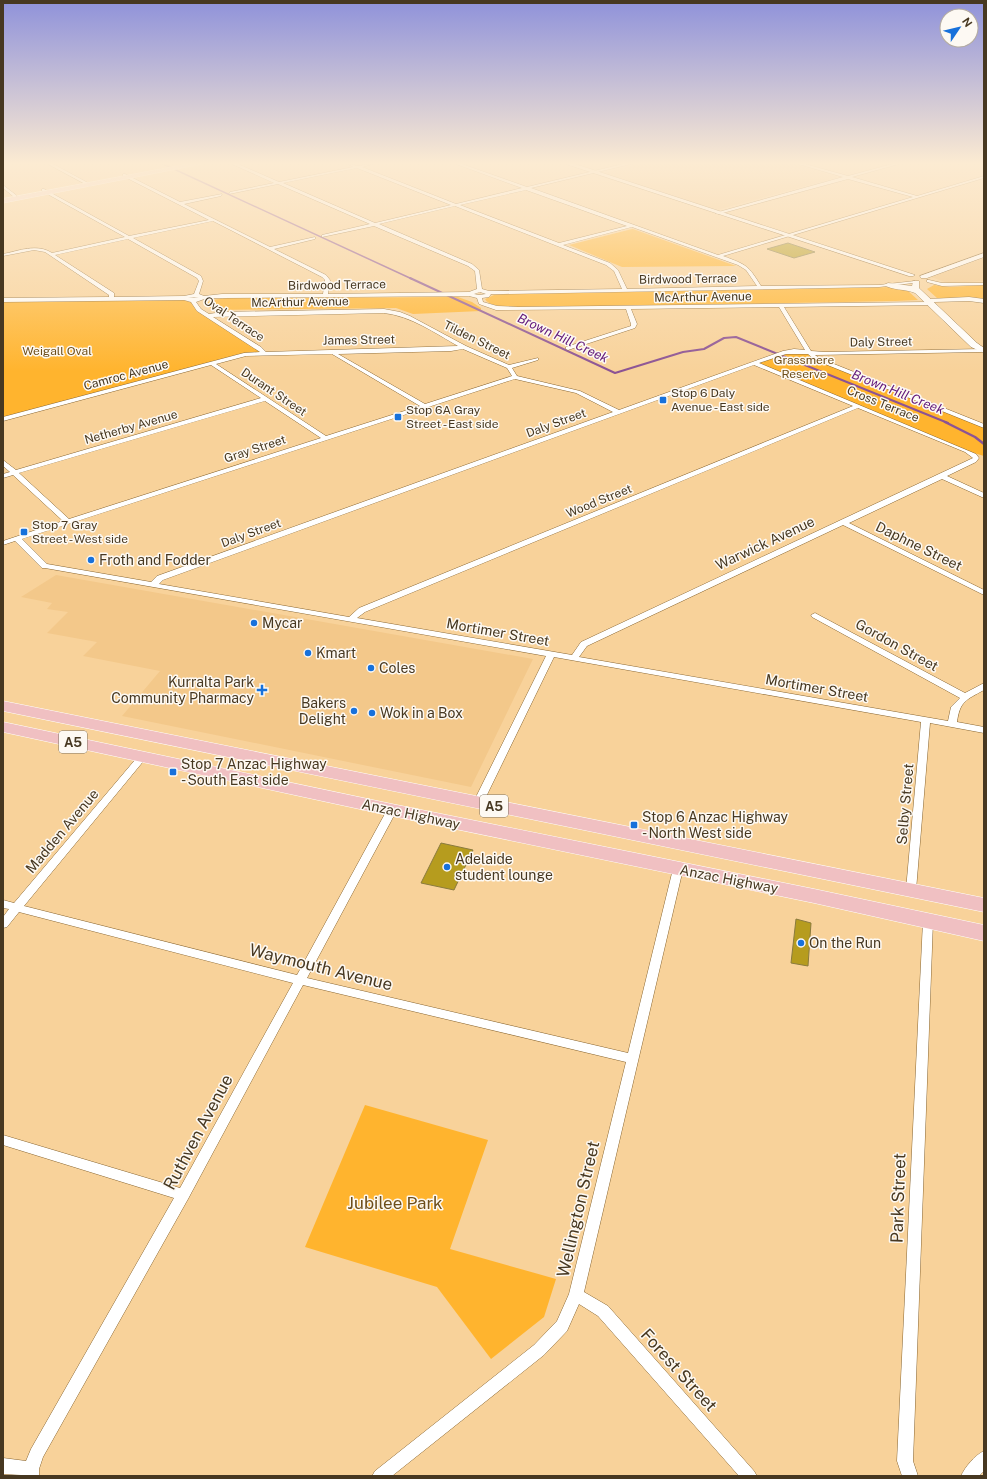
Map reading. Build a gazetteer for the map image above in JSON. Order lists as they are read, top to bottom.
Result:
{
  "streets": {
    "highway": ["A5", "Anzac Highway"],
    "street": [
      "Birdwood Terrace",
      "McArthur Avenue",
      "Oval Terrace",
      "James Street",
      "Tilden Street",
      "Daly Street",
      "Camroc Avenue",
      "Durant Street",
      "Cross Terrace",
      "Netherby Avenue",
      "Gray Street",
      "Wood Street",
      "Warwick Avenue",
      "Daphne Street",
      "Mortimer Street",
      "Gordon Street",
      "Selby Street",
      "Madden Avenue",
      "Waymouth Avenue",
      "Ruthven Avenue",
      "Park Street",
      "Wellington Street",
      "Forest Street"
    ]
  },
  "crossings": [
    ["Birdwood Terrace", "McArthur Avenue"],
    ["McArthur Avenue", "Oval Terrace"],
    ["McArthur Avenue", "Tilden Street"],
    ["Oval Terrace", "James Street"],
    ["James Street", "Tilden Street"],
    ["James Street", "Camroc Avenue"],
    ["Tilden Street", "Daly Street"],
    ["Tilden Street", "Gray Street"],
    ["Daly Street", "Cross Terrace"],
    ["Daly Street", "Mortimer Street"],
    ["Camroc Avenue", "Durant Street"],
    ["Durant Street", "Netherby Avenue"],
    ["Durant Street", "Gray Street"],
    ["Cross Terrace", "Wood Street"],
    ["Cross Terrace", "Warwick Avenue"],
    ["Gray Street", "Mortimer Street"],
    ["Wood Street", "Mortimer Street"],
    ["Warwick Avenue", "Daphne Street"],
    ["Warwick Avenue", "Mortimer Street"],
    ["Mortimer Street", "Selby Street"],
    ["Selby Street", "Anzac Highway"],
    ["Anzac Highway", "Madden Avenue"],
    ["Anzac Highway", "Ruthven Avenue"],
    ["Anzac Highway", "Park Street"],
    ["Anzac Highway", "Wellington Street"],
    ["Madden Avenue", "Waymouth Avenue"],
    ["Waymouth Avenue", "Ruthven Avenue"],
    ["Waymouth Avenue", "Wellington Street"],
    ["Wellington Street", "Forest Street"]
  ],
  "water": ["Brown Hill Creek"],
  "parks": ["Weigall Oval", "Grassmere Reserve", "Jubilee Park"],
  "places": {
    "transit": [
      "Stop 6 Daly Avenue - East side",
      "Stop 6A Gray Street - East side",
      "Stop 7 Gray Street - West side",
      "Stop 7 Anzac Highway - South East side",
      "Stop 6 Anzac Highway - North West side"
    ],
    "other": [
      "Froth and Fodder",
      "Mycar",
      "Kmart",
      "Coles",
      "Bakers Delight",
      "Wok in a Box",
      "Adelaide student lounge",
      "On the Run"
    ],
    "health": ["Kurralta Park Community Pharmacy"]
  },
  "north": "top right"
}
